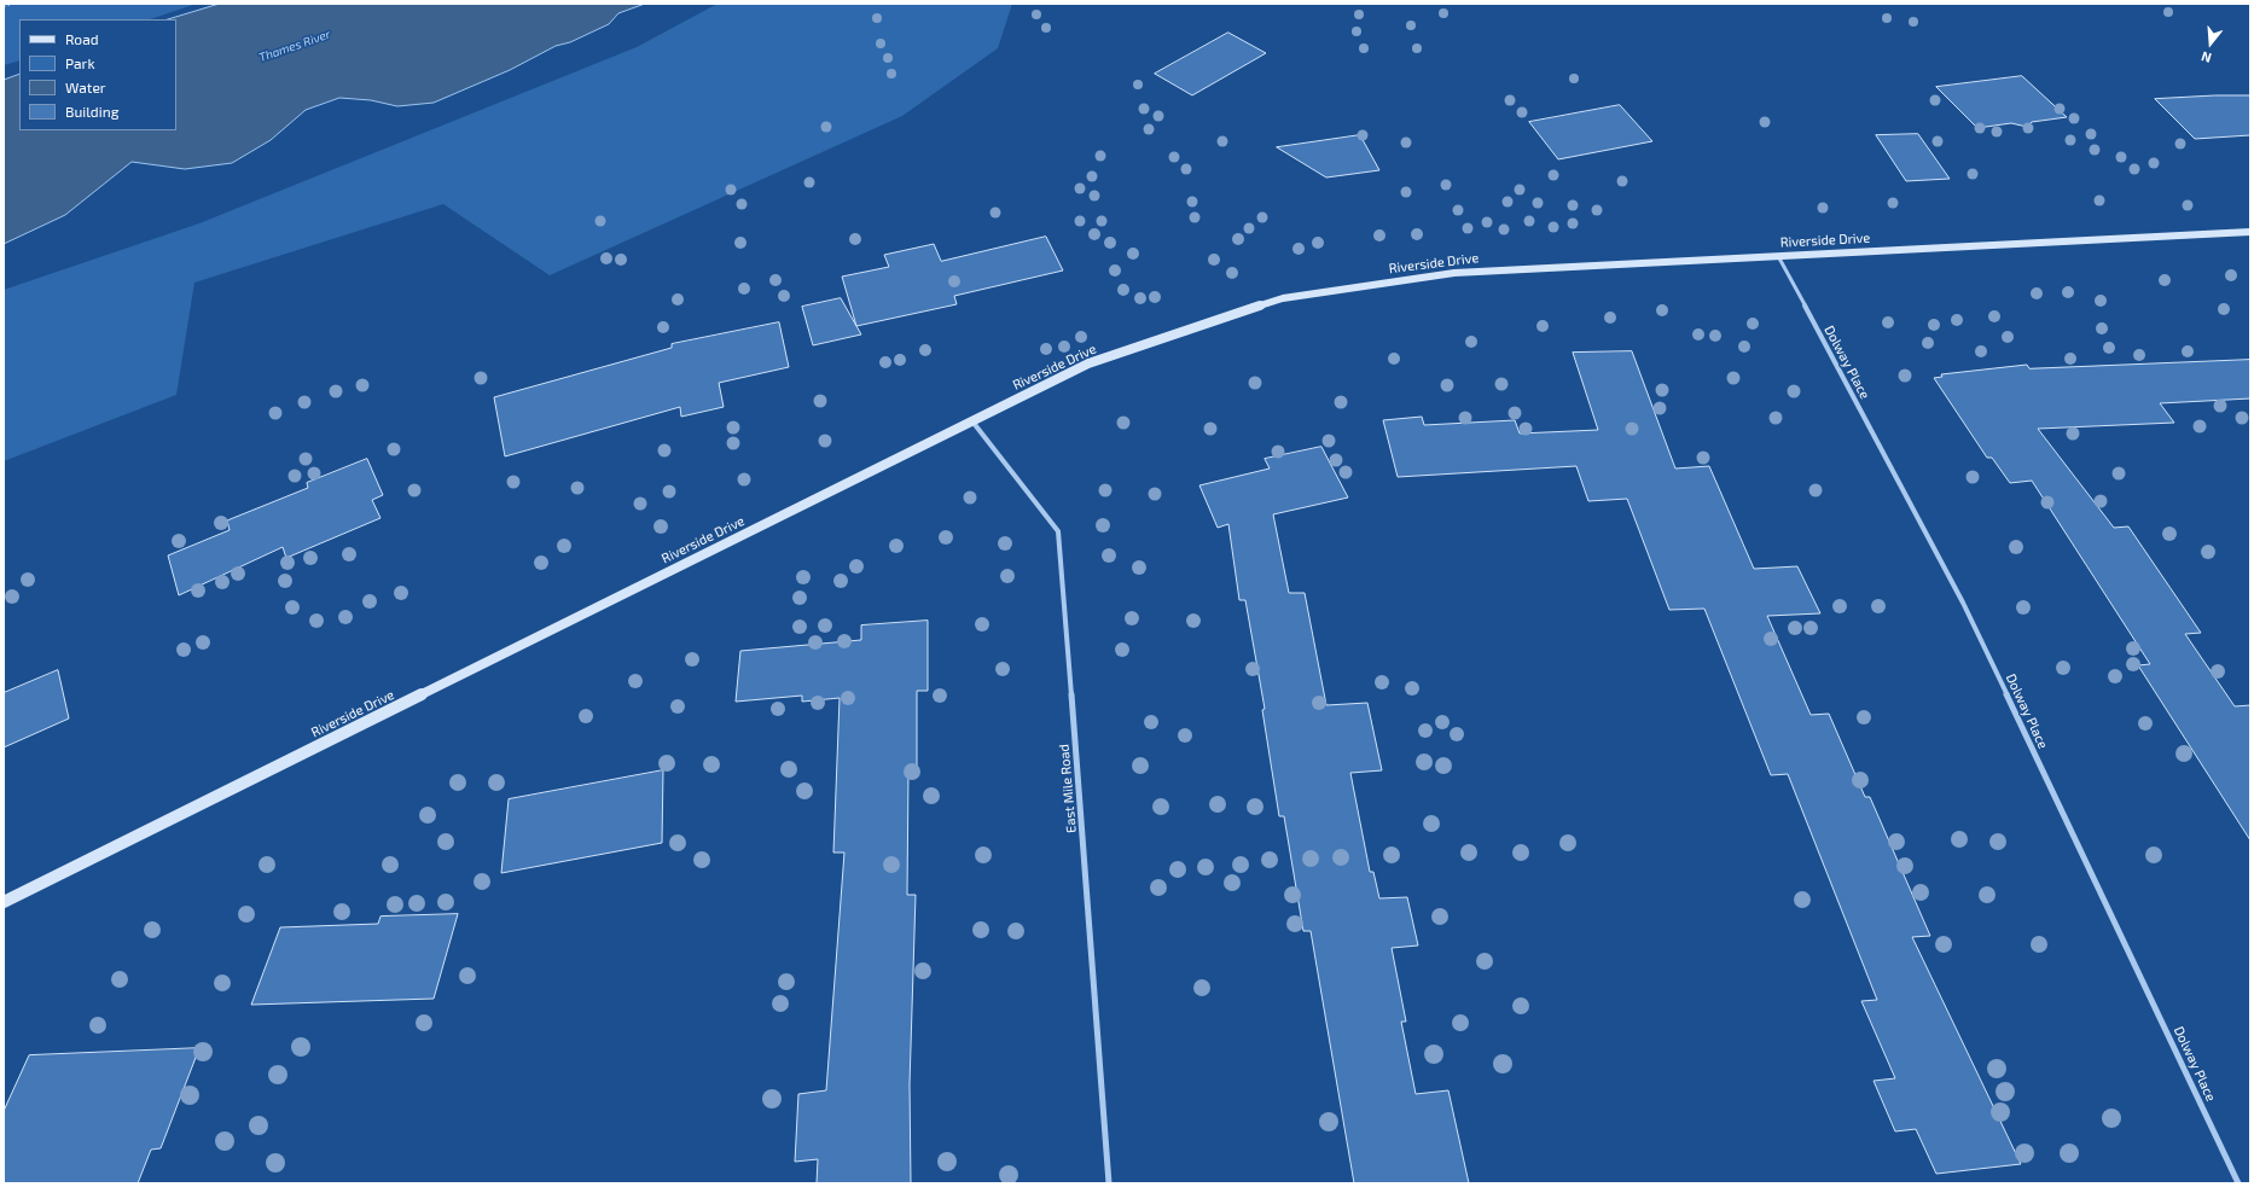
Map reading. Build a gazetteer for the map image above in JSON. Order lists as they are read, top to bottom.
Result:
{
  "streets": {
    "main road": ["Riverside Drive"],
    "street": ["Dolway Place", "East Mile Road"]
  },
  "crossings": [
    ["Riverside Drive", "Dolway Place"],
    ["Riverside Drive", "East Mile Road"]
  ],
  "water": ["Thames River"],
  "legend": [
    "Road",
    "Park",
    "Water",
    "Building"
  ],
  "north": "bottom"
}
